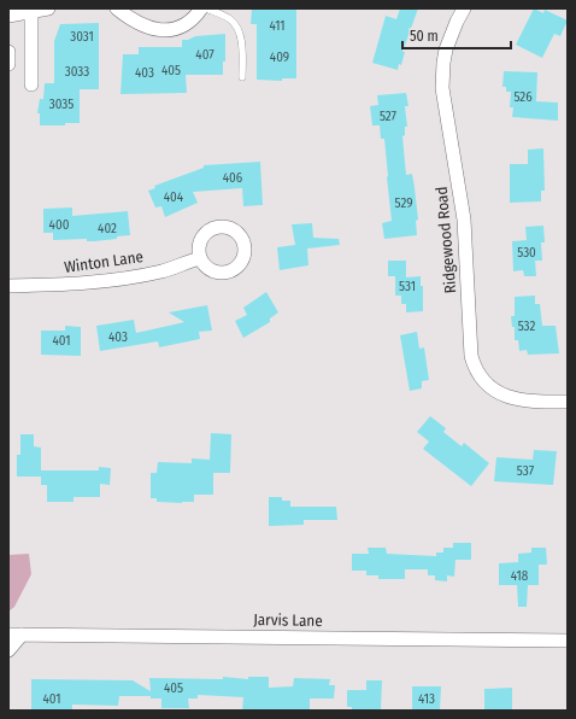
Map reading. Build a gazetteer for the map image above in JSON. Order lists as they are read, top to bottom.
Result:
{
  "streets": {
    "street": ["Ridgewood Road", "Winton Lane", "Jarvis Lane"]
  },
  "house_numbers": [
    "411",
    "3031",
    "407",
    "409",
    "405",
    "3033",
    "403",
    "526",
    "3035",
    "527",
    "406",
    "404",
    "529",
    "400",
    "402",
    "530",
    "531",
    "532",
    "403",
    "401",
    "537",
    "418",
    "405",
    "401",
    "413"
  ],
  "scale_bar": "50 m"
}
